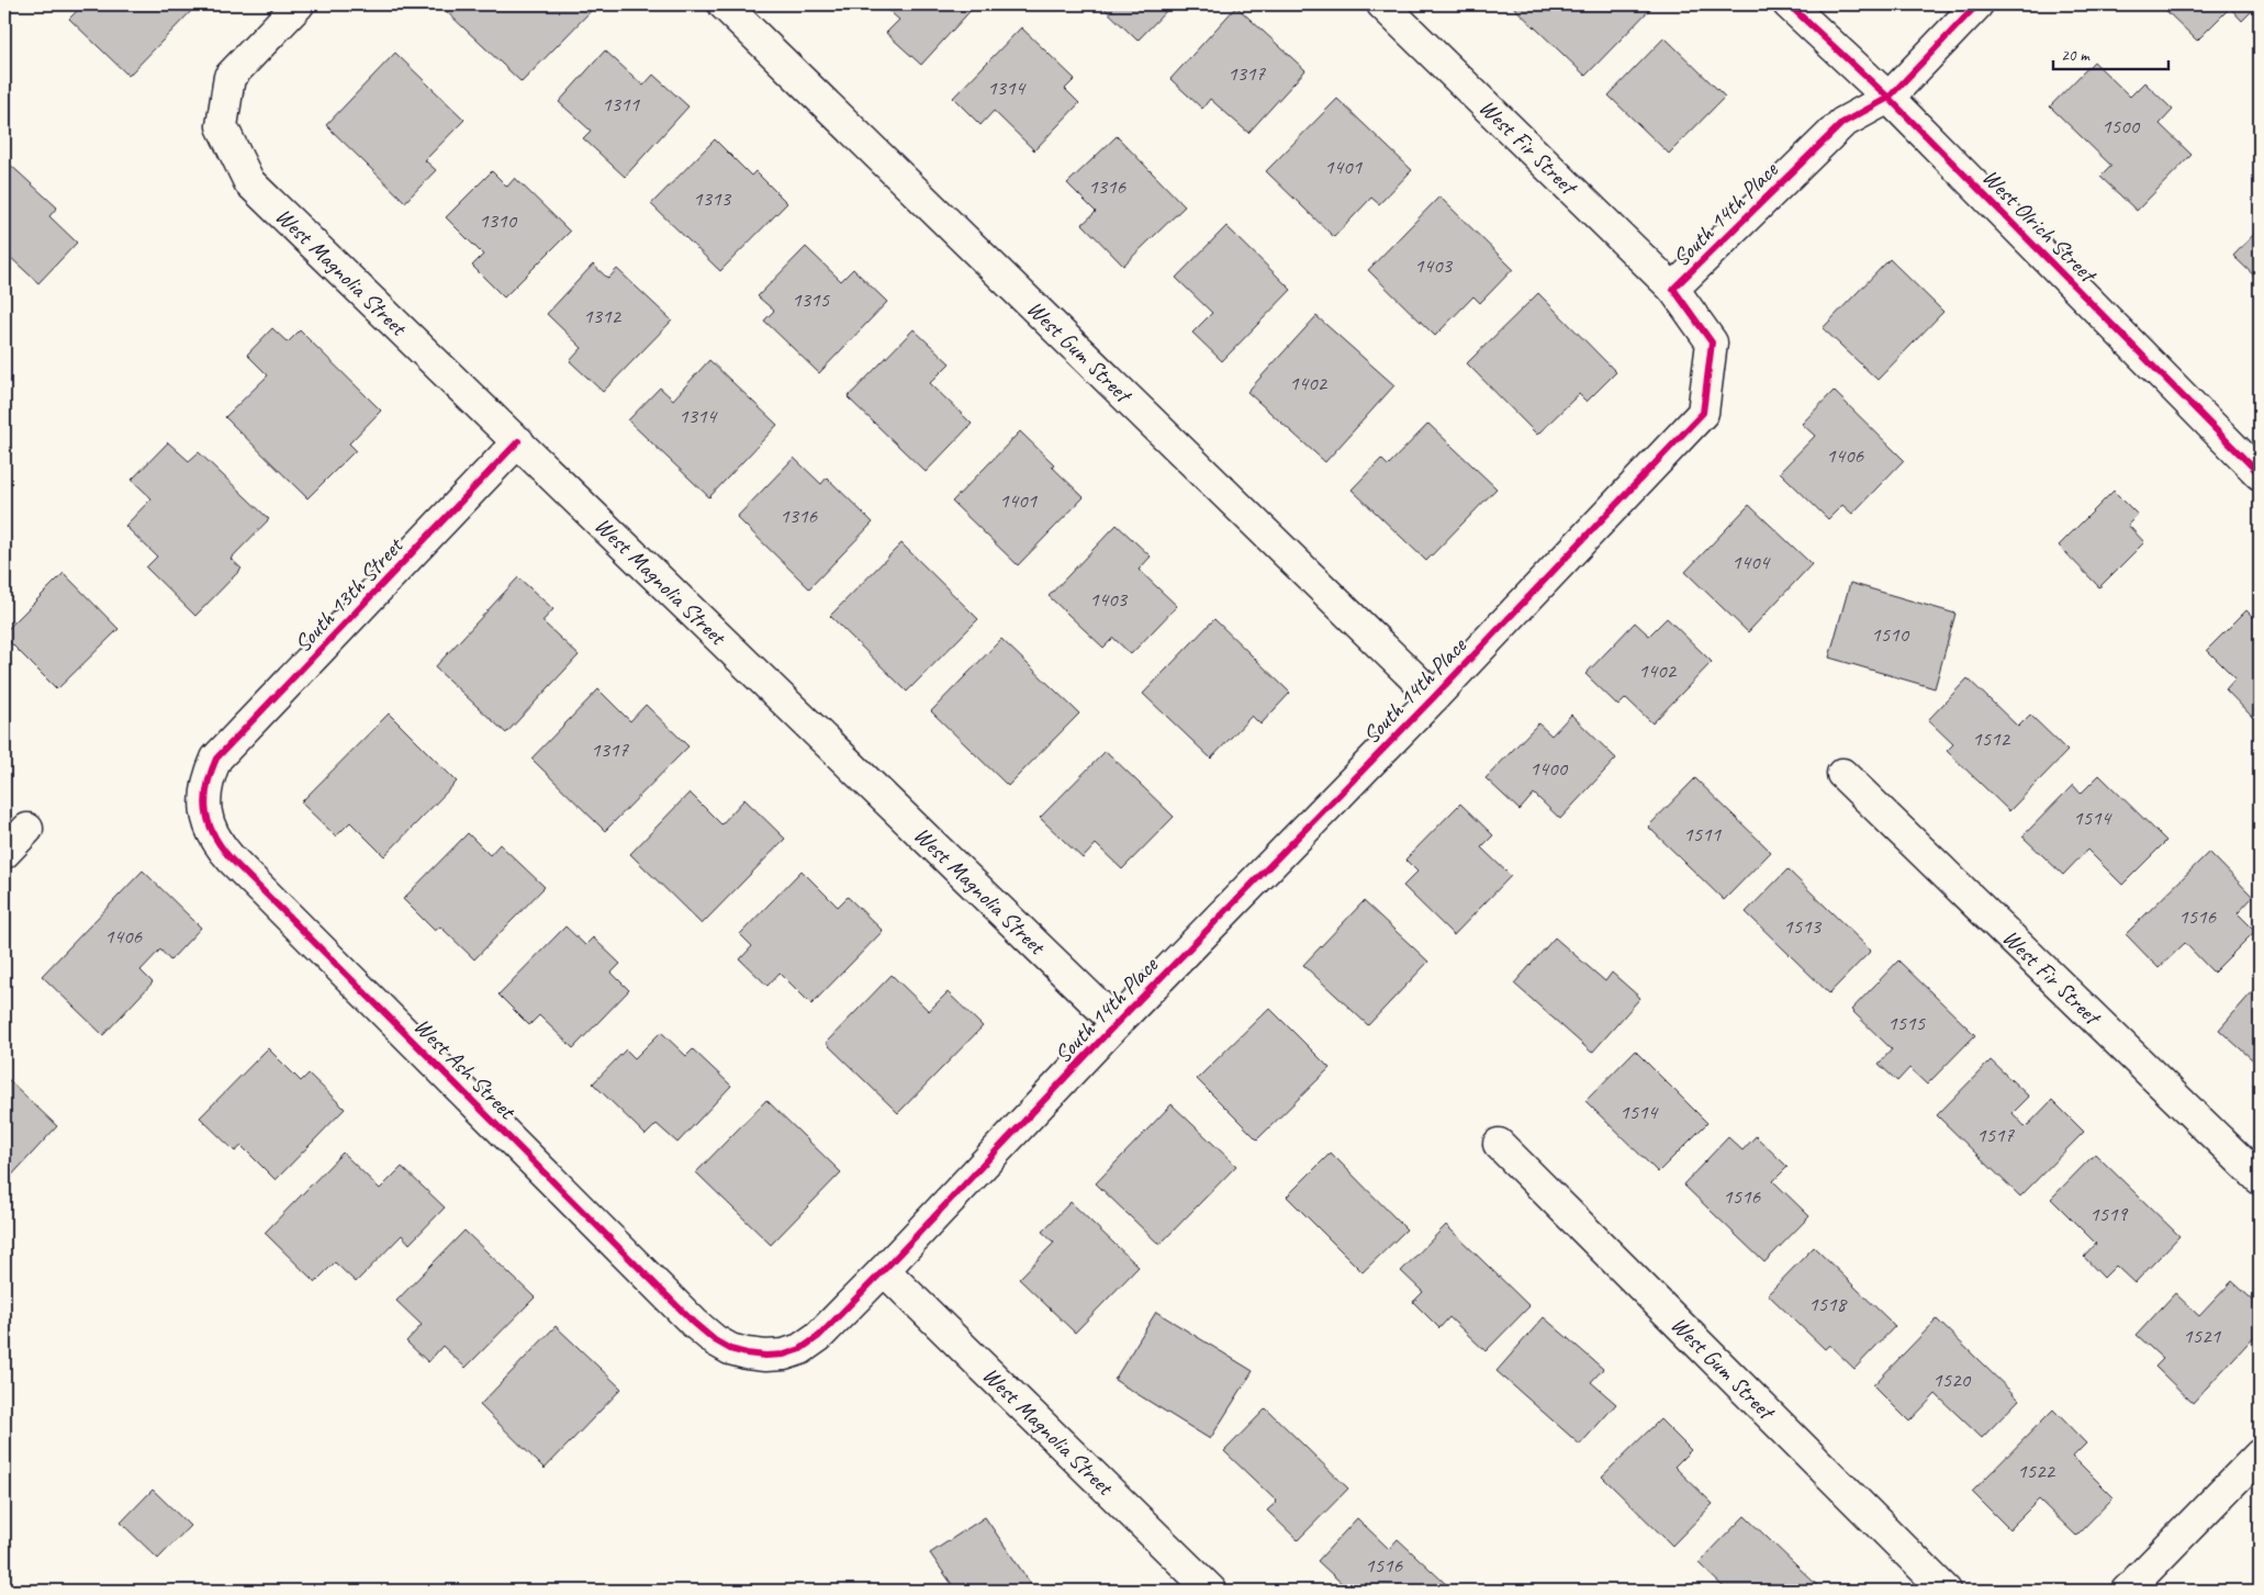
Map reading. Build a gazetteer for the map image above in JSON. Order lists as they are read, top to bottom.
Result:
{
  "streets": {
    "street": [
      "West Fir Street",
      "South 14th Place",
      "West Olrich Street",
      "West Magnolia Street",
      "West Gum Street",
      "South 13th Street",
      "West Ash Street"
    ]
  },
  "crossings": [
    ["West Fir Street", "South 14th Place"],
    ["South 14th Place", "West Olrich Street"],
    ["South 14th Place", "West Magnolia Street"],
    ["South 14th Place", "West Gum Street"],
    ["South 14th Place", "West Ash Street"],
    ["West Magnolia Street", "South 13th Street"],
    ["South 13th Street", "West Ash Street"]
  ],
  "house_numbers": [
    "1317",
    "1314",
    "1311",
    "1500",
    "1401",
    "1316",
    "1313",
    "1310",
    "1403",
    "1315",
    "1312",
    "1402",
    "1314",
    "1406",
    "1401",
    "1316",
    "1404",
    "1403",
    "1510",
    "1402",
    "1512",
    "1317",
    "1400",
    "1514",
    "1511",
    "1516",
    "1513",
    "1406",
    "1515",
    "1514",
    "1517",
    "1516",
    "1519",
    "1518",
    "1521",
    "1520",
    "1522",
    "1516"
  ],
  "scale_bar": "20 m"
}
